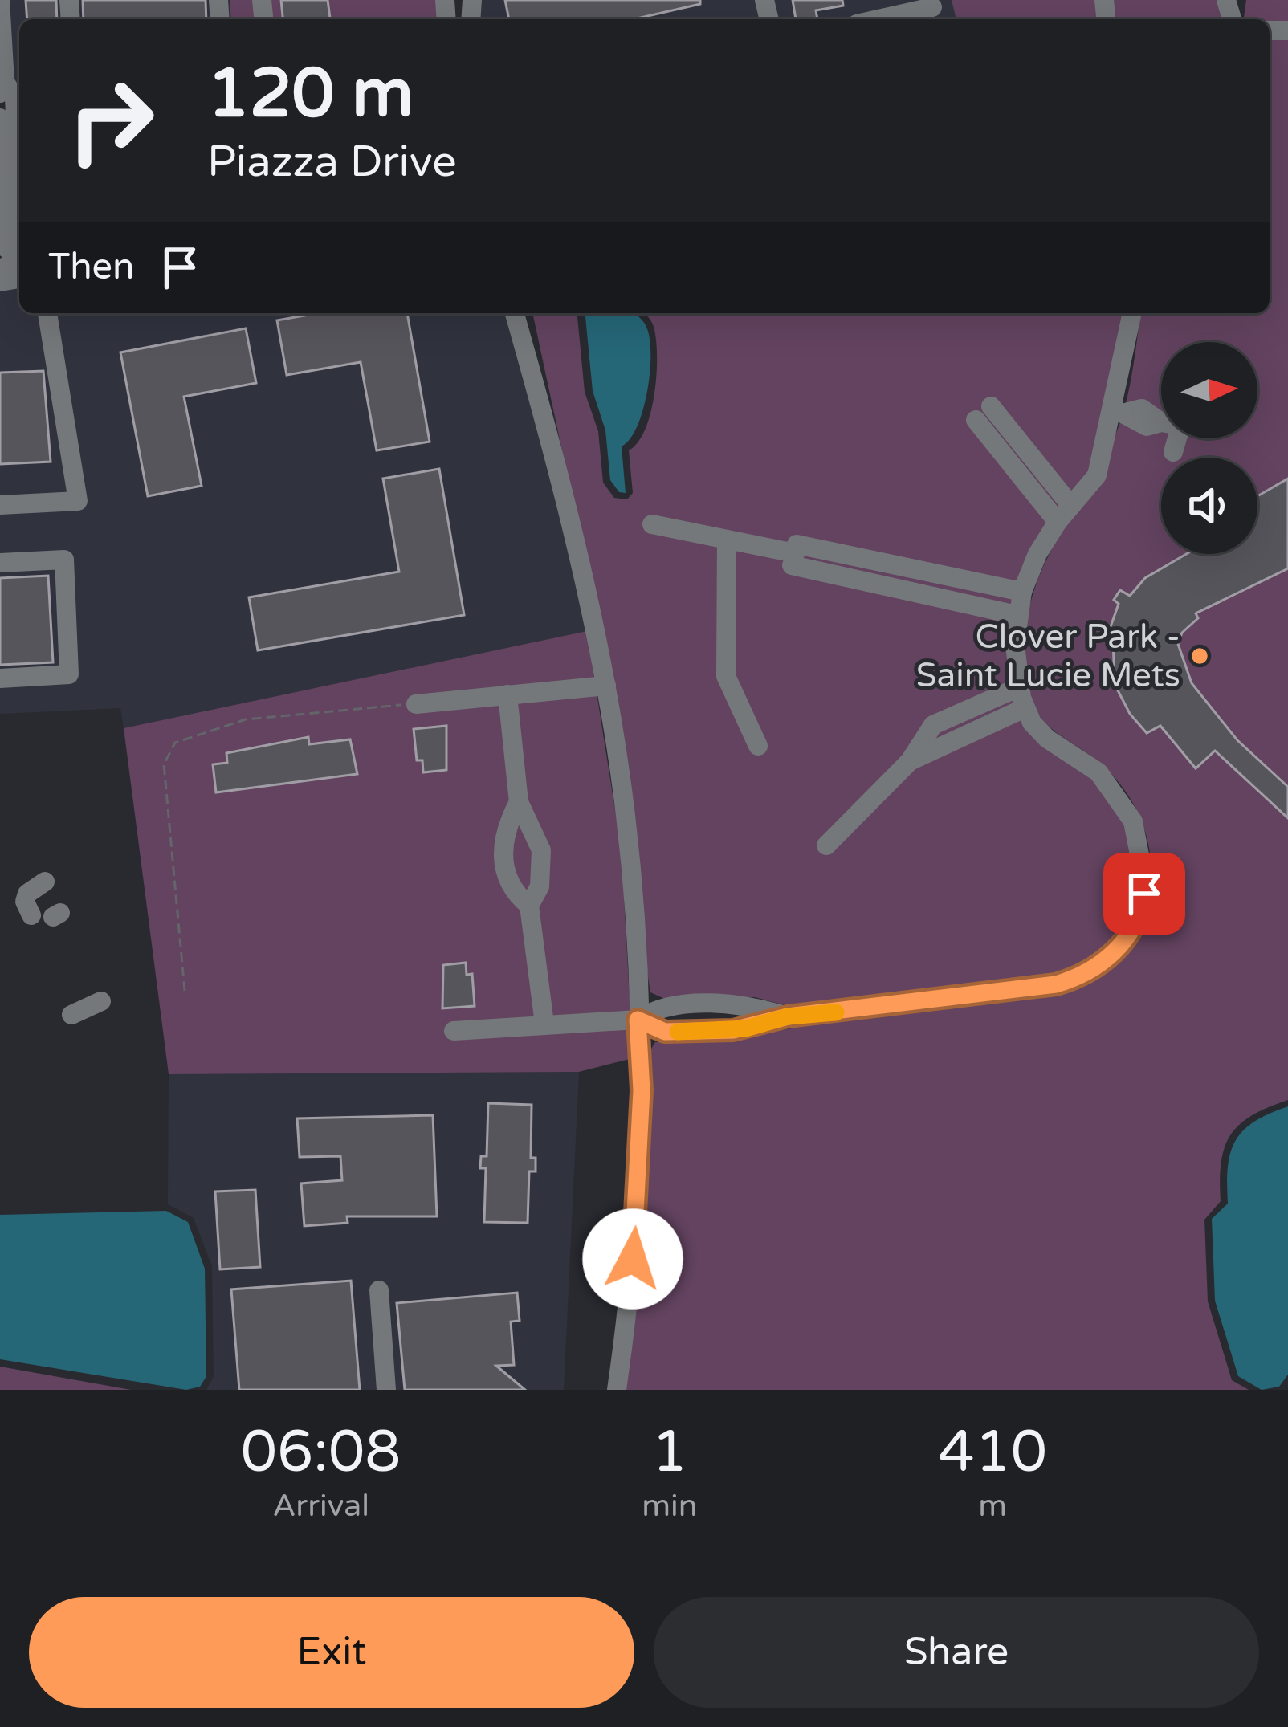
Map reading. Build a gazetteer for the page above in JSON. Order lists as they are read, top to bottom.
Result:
{
  "places": ["Clover Park - Saint Lucie Mets"],
  "north": "right",
  "page": {
    "turn": ["120 m", "Piazza Drive"],
    "then": "Then",
    "eta": [
      "06:08",
      "Arrival",
      "1",
      "min",
      "410",
      "m"
    ],
    "buttons": ["Exit", "Share"]
  }
}
